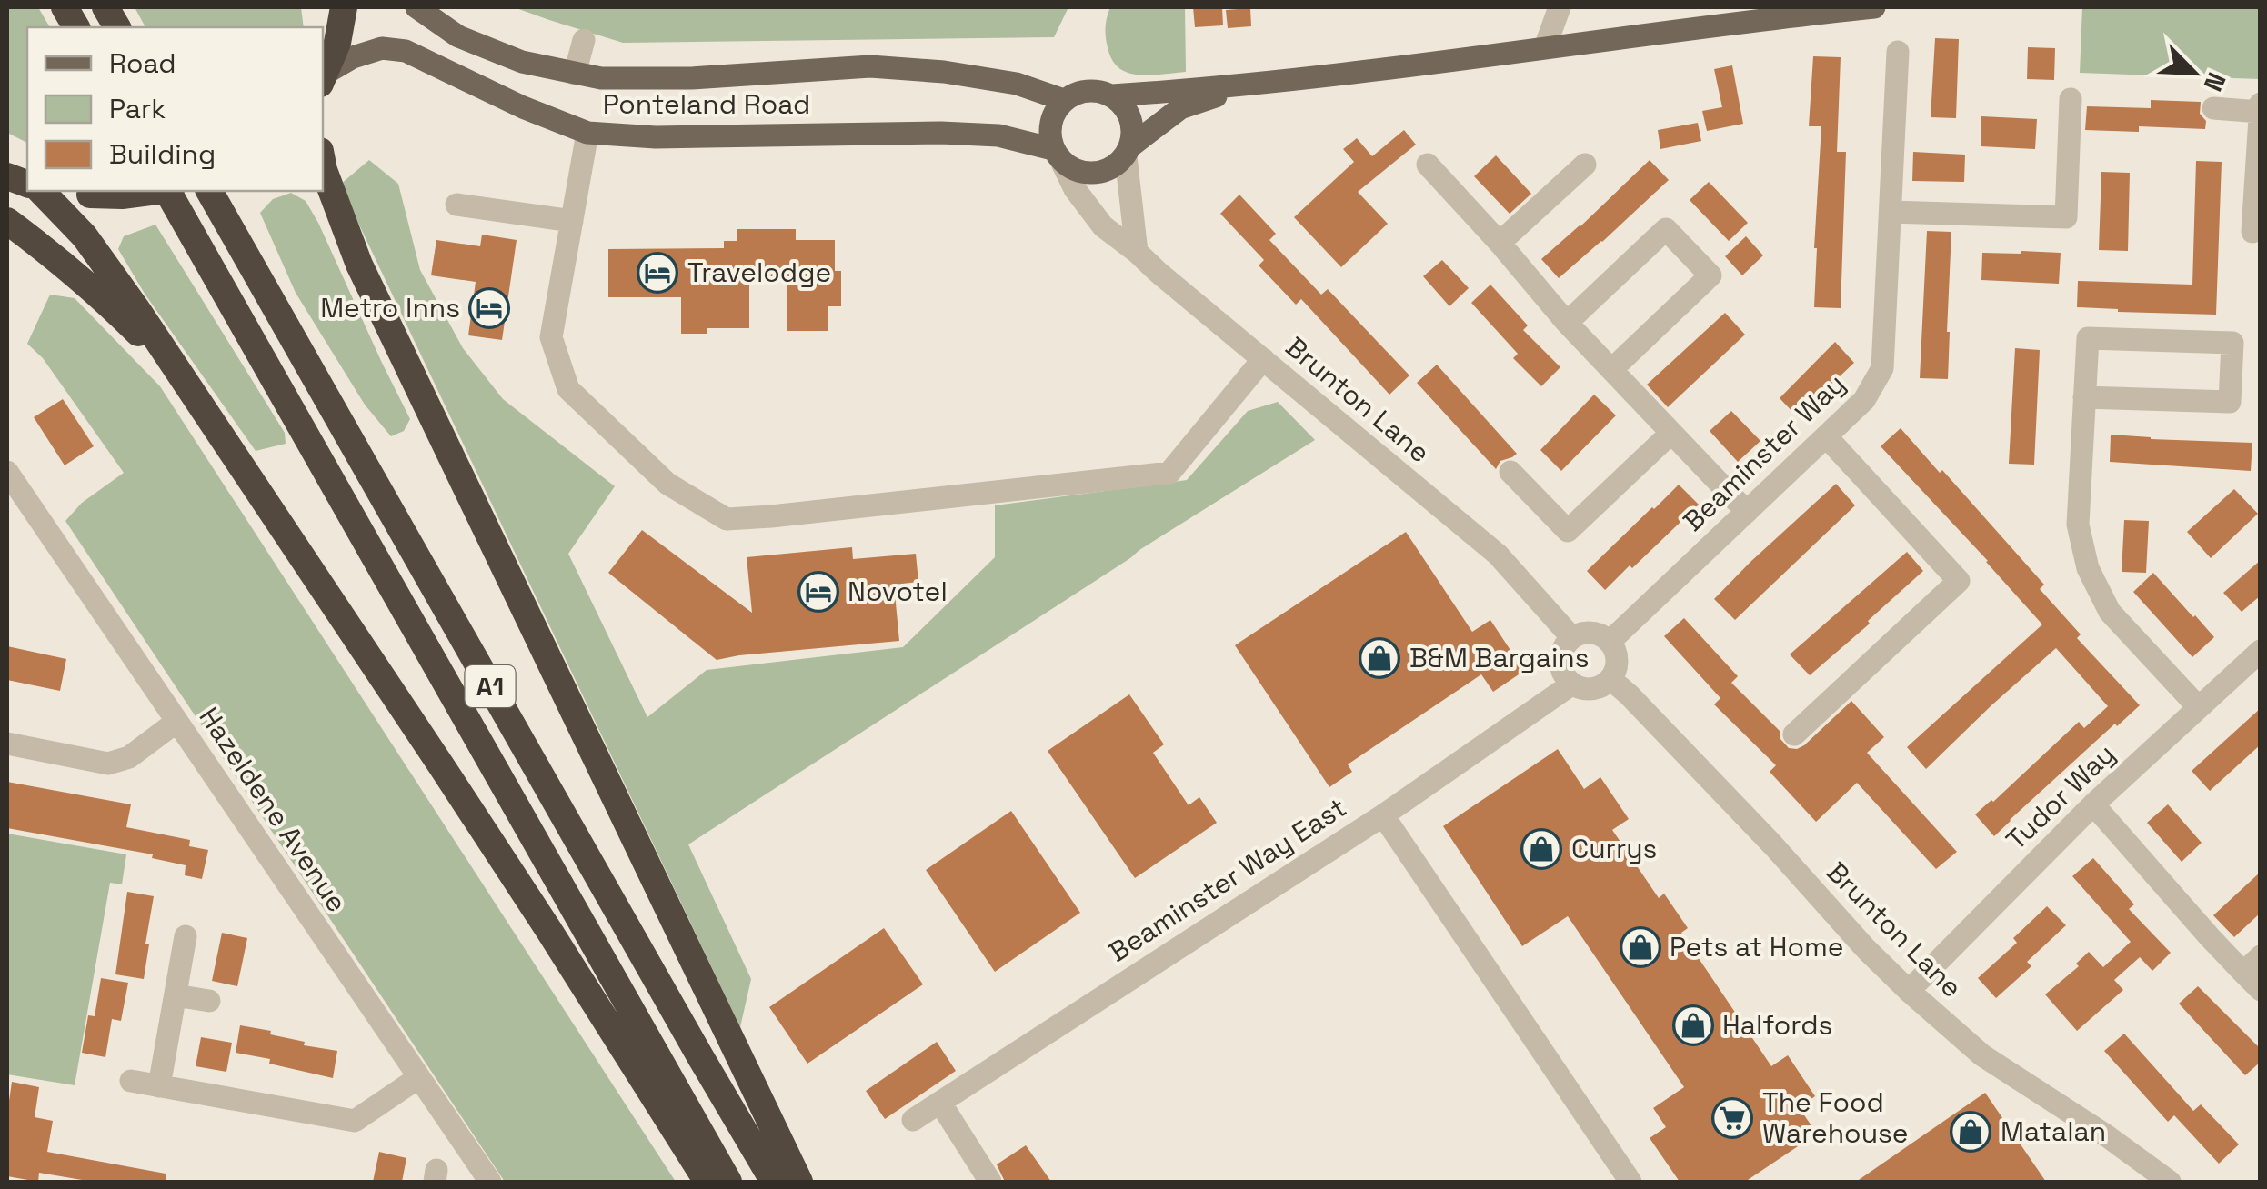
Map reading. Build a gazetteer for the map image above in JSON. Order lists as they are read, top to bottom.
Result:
{
  "streets": {
    "highway": ["A1"],
    "main road": ["Ponteland Road"],
    "street": [
      "Brunton Lane",
      "Beaminster Way",
      "Tudor Way",
      "Hazeldene Avenue",
      "Beaminster Way East"
    ]
  },
  "crossings": [
    ["Ponteland Road", "Brunton Lane"],
    ["Brunton Lane", "Beaminster Way"],
    ["Brunton Lane", "Tudor Way"],
    ["Brunton Lane", "Beaminster Way East"],
    ["Beaminster Way", "Beaminster Way East"]
  ],
  "places": {
    "hotel": ["Travelodge", "Metro Inns", "Novotel"],
    "shop": [
      "B&M Bargains",
      "Currys",
      "Pets at Home",
      "Halfords",
      "Matalan"
    ],
    "supermarket": ["The Food Warehouse"]
  },
  "legend": ["Road", "Park", "Building"],
  "north": "bottom right"
}
